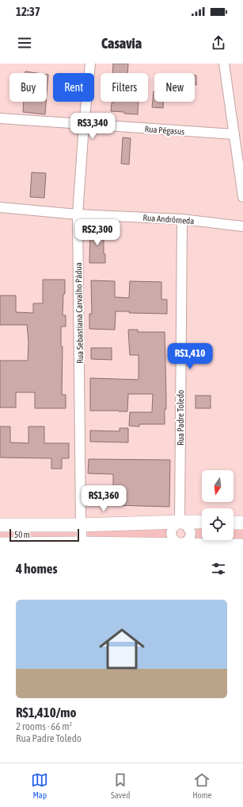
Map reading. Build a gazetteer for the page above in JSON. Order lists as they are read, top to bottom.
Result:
{
  "streets": {
    "street": [
      "Rua Pégasus",
      "Rua Andrômeda",
      "Rua Sebastiana Carvalho Pádua",
      "Rua Padre Toledo"
    ]
  },
  "crossings": [
    ["Rua Pégasus", "Rua Sebastiana Carvalho Pádua"],
    ["Rua Andrômeda", "Rua Sebastiana Carvalho Pádua"],
    ["Rua Andrômeda", "Rua Padre Toledo"]
  ],
  "scale_bar": "50 m",
  "north": "bottom",
  "page": {
    "status": "12:37",
    "header": "Casavia",
    "chip": [
      "Buy",
      "Rent",
      "Filters",
      "New"
    ],
    "price": [
      "R$3,340",
      "R$2,300",
      "R$1,410",
      "R$1,360"
    ],
    "scale": "50 m",
    "heading": "4 homes",
    "list": [
      {
        "name": "R$1,410/mo",
        "note": "2 rooms · 66 m² · Rua Padre Toledo"
      }
    ],
    "tabs": ["Map", "Saved", "Home"]
  }
}
